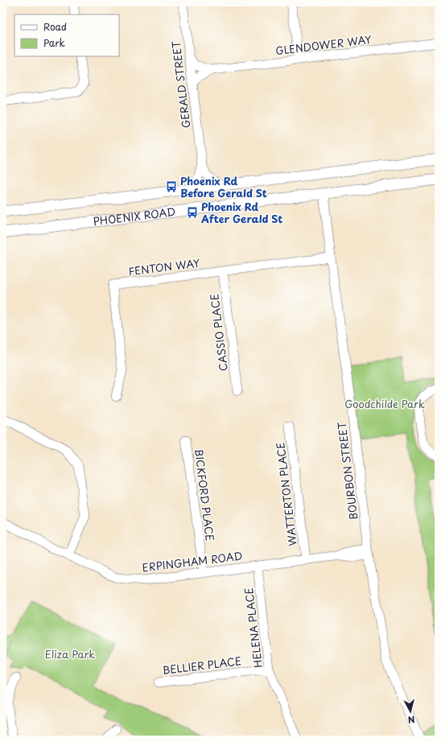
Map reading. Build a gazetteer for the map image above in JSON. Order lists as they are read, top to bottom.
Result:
{
  "streets": {
    "main road": ["PHOENIX ROAD"],
    "street": [
      "GLENDOWER WAY",
      "GERALD STREET",
      "FENTON WAY",
      "CASSIO PLACE",
      "BOURBON STREET",
      "WATTERTON PLACE",
      "BICKFORD PLACE",
      "ERPINGHAM ROAD",
      "HELENA PLACE",
      "BELLIER PLACE"
    ]
  },
  "crossings": [
    ["GLENDOWER WAY", "GERALD STREET"],
    ["GERALD STREET", "PHOENIX ROAD"],
    ["PHOENIX ROAD", "BOURBON STREET"],
    ["FENTON WAY", "CASSIO PLACE"],
    ["FENTON WAY", "BOURBON STREET"],
    ["BOURBON STREET", "ERPINGHAM ROAD"],
    ["WATTERTON PLACE", "ERPINGHAM ROAD"],
    ["BICKFORD PLACE", "ERPINGHAM ROAD"],
    ["ERPINGHAM ROAD", "HELENA PLACE"],
    ["HELENA PLACE", "BELLIER PLACE"]
  ],
  "parks": ["Goodchilde Park", "Eliza Park"],
  "places": {
    "bus stop": ["Phoenix Rd Before Gerald St", "Phoenix Rd After Gerald St"]
  },
  "legend": ["Road", "Park"],
  "north": "bottom"
}
